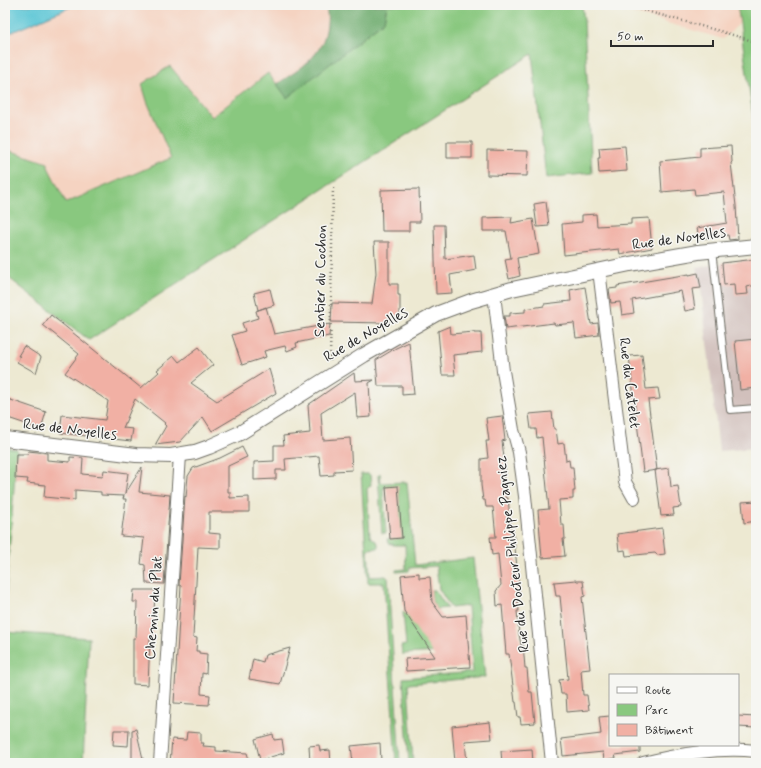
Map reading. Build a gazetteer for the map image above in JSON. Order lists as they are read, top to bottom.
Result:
{
  "streets": {
    "street": [
      "Rue de Noyelles",
      "Rue du Catelet",
      "Rue du Docteur Philippe Pagniez",
      "Chemin du Plat"
    ],
    "path": ["Sentier du Cochon"]
  },
  "crossings": [
    ["Rue de Noyelles", "Sentier du Cochon"],
    ["Rue de Noyelles", "Rue du Catelet"],
    ["Rue de Noyelles", "Rue du Docteur Philippe Pagniez"],
    ["Rue de Noyelles", "Chemin du Plat"]
  ],
  "legend": ["Route", "Parc", "Bâtiment"],
  "scale_bar": "50 m"
}
